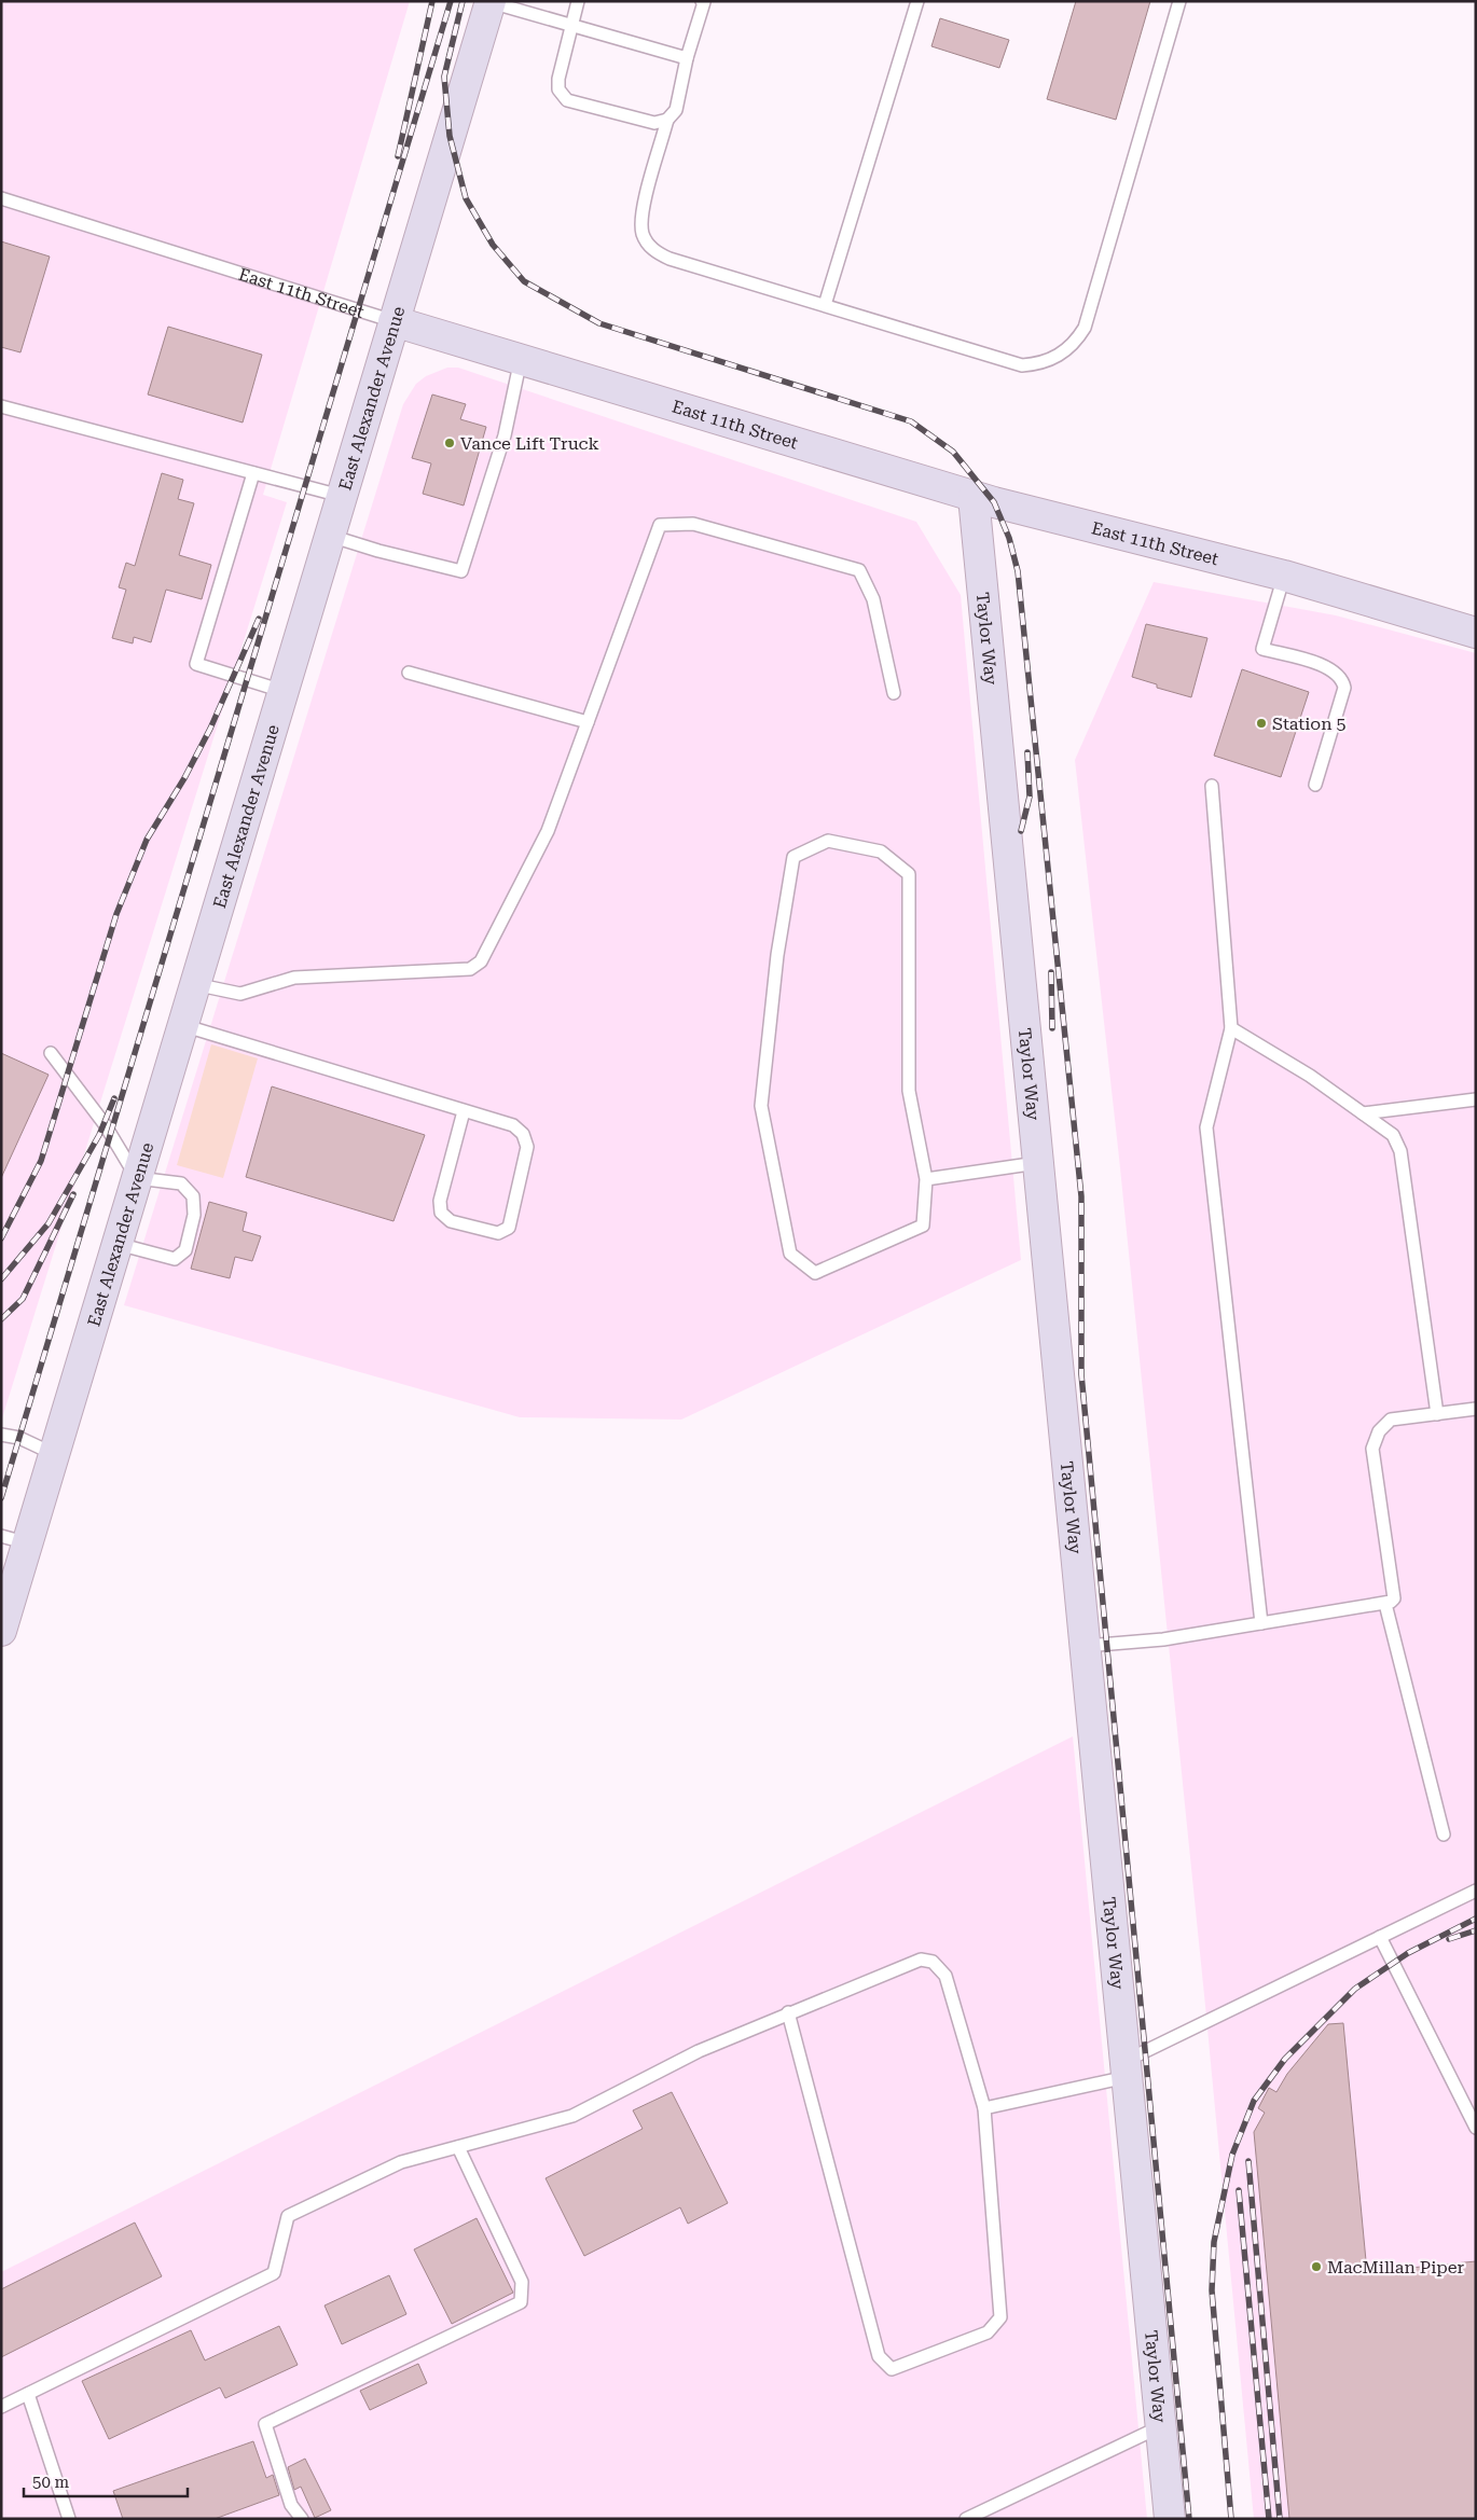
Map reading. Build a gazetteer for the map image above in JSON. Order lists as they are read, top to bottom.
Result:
{
  "streets": {
    "street": ["East 11th Street", "East Alexander Avenue", "Taylor Way"]
  },
  "crossings": [
    ["East 11th Street", "East Alexander Avenue"],
    ["East 11th Street", "Taylor Way"]
  ],
  "places": ["Vance Lift Truck", "Station 5", "MacMillan Piper"],
  "scale_bar": "50 m"
}
